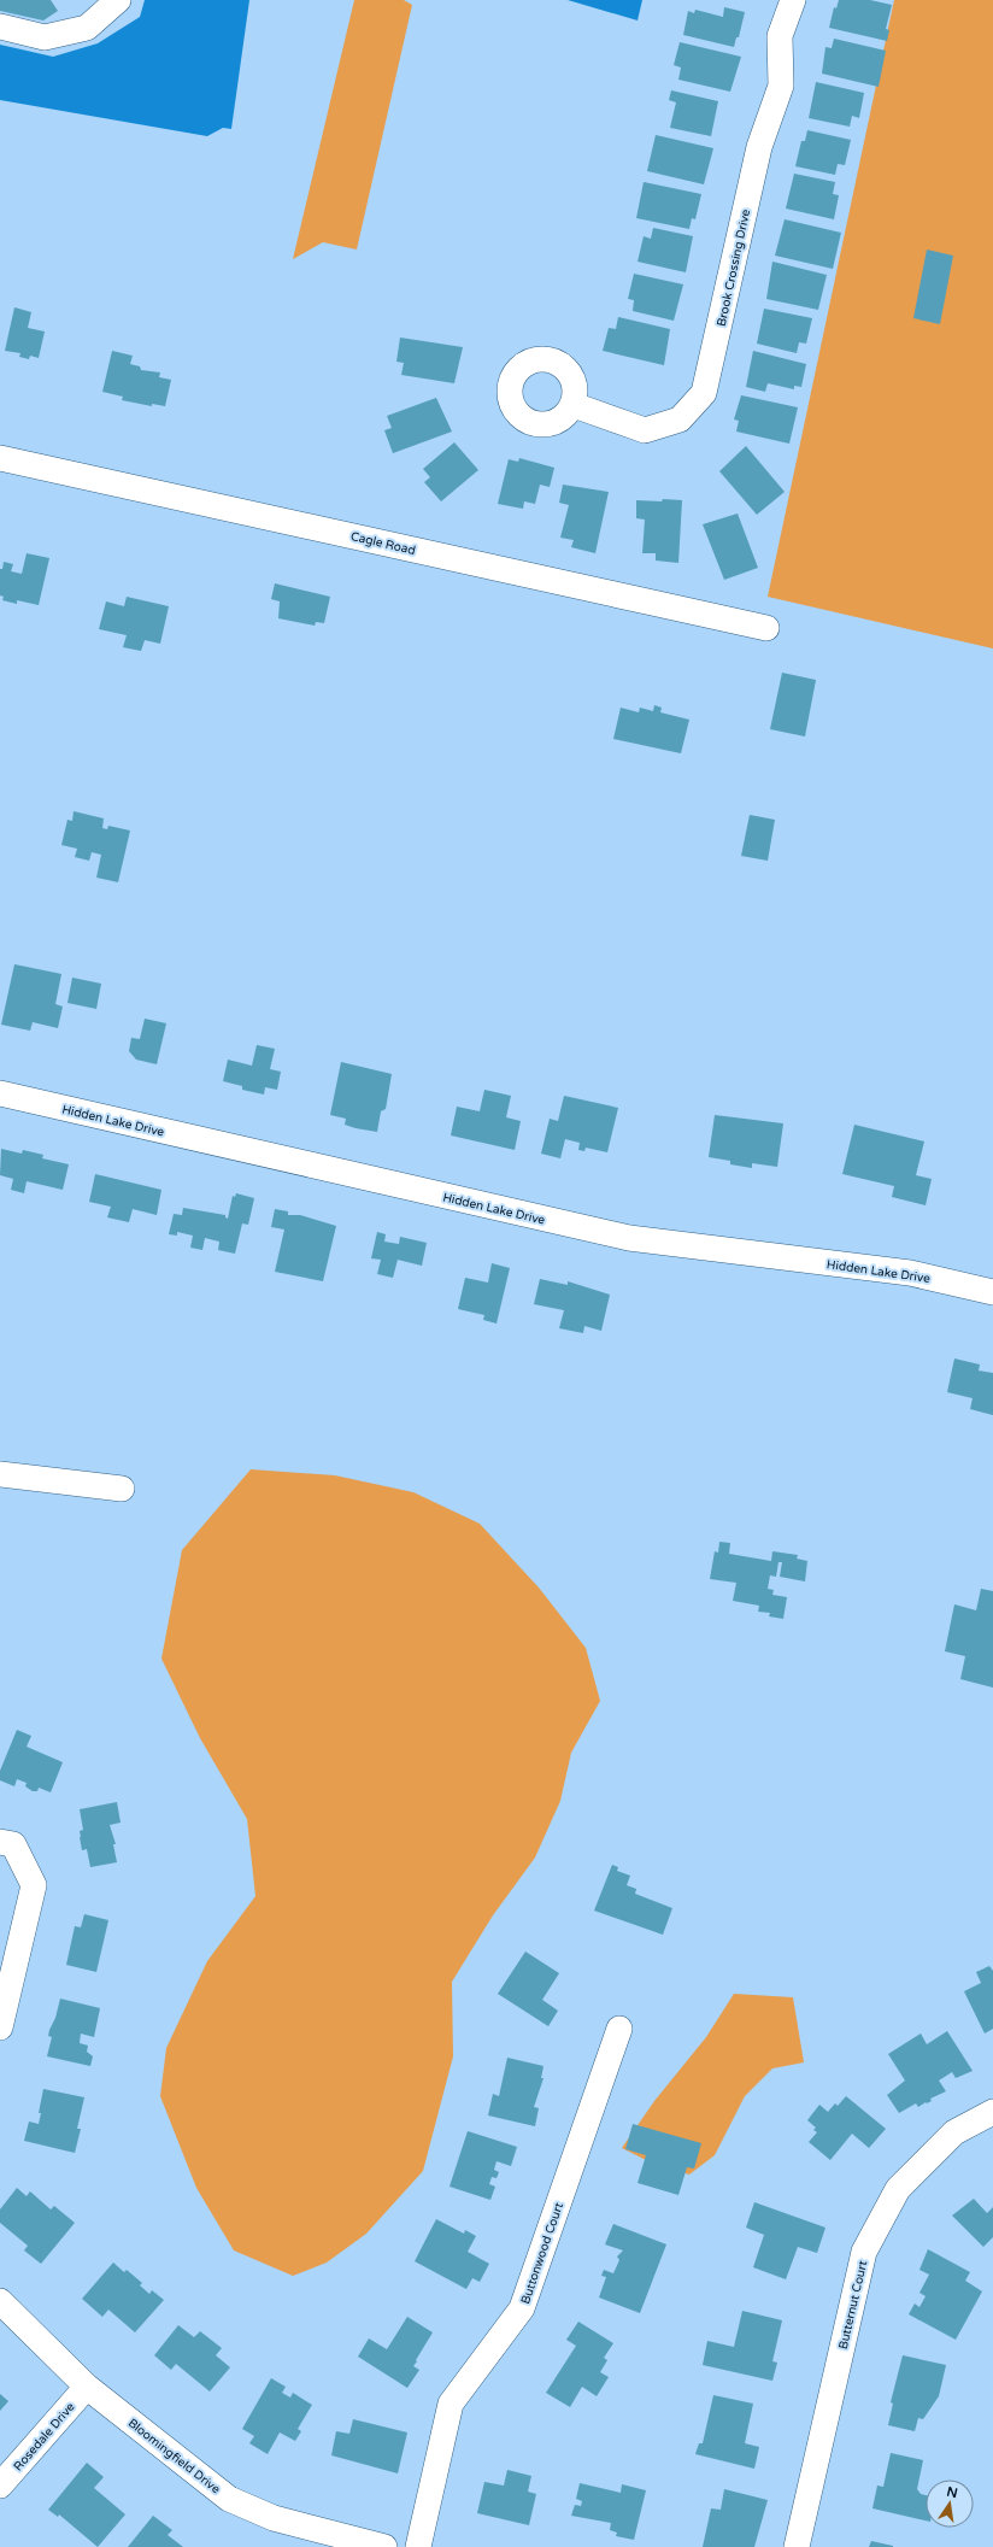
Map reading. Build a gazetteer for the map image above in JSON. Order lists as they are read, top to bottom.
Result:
{
  "streets": {
    "street": [
      "Brook Crossing Drive",
      "Cagle Road",
      "Hidden Lake Drive",
      "Buttonwood Court",
      "Butternut Court",
      "Rosedale Drive",
      "Bloomingfield Drive"
    ]
  },
  "crossings": [
    ["Rosedale Drive", "Bloomingfield Drive"]
  ],
  "north": "top"
}
